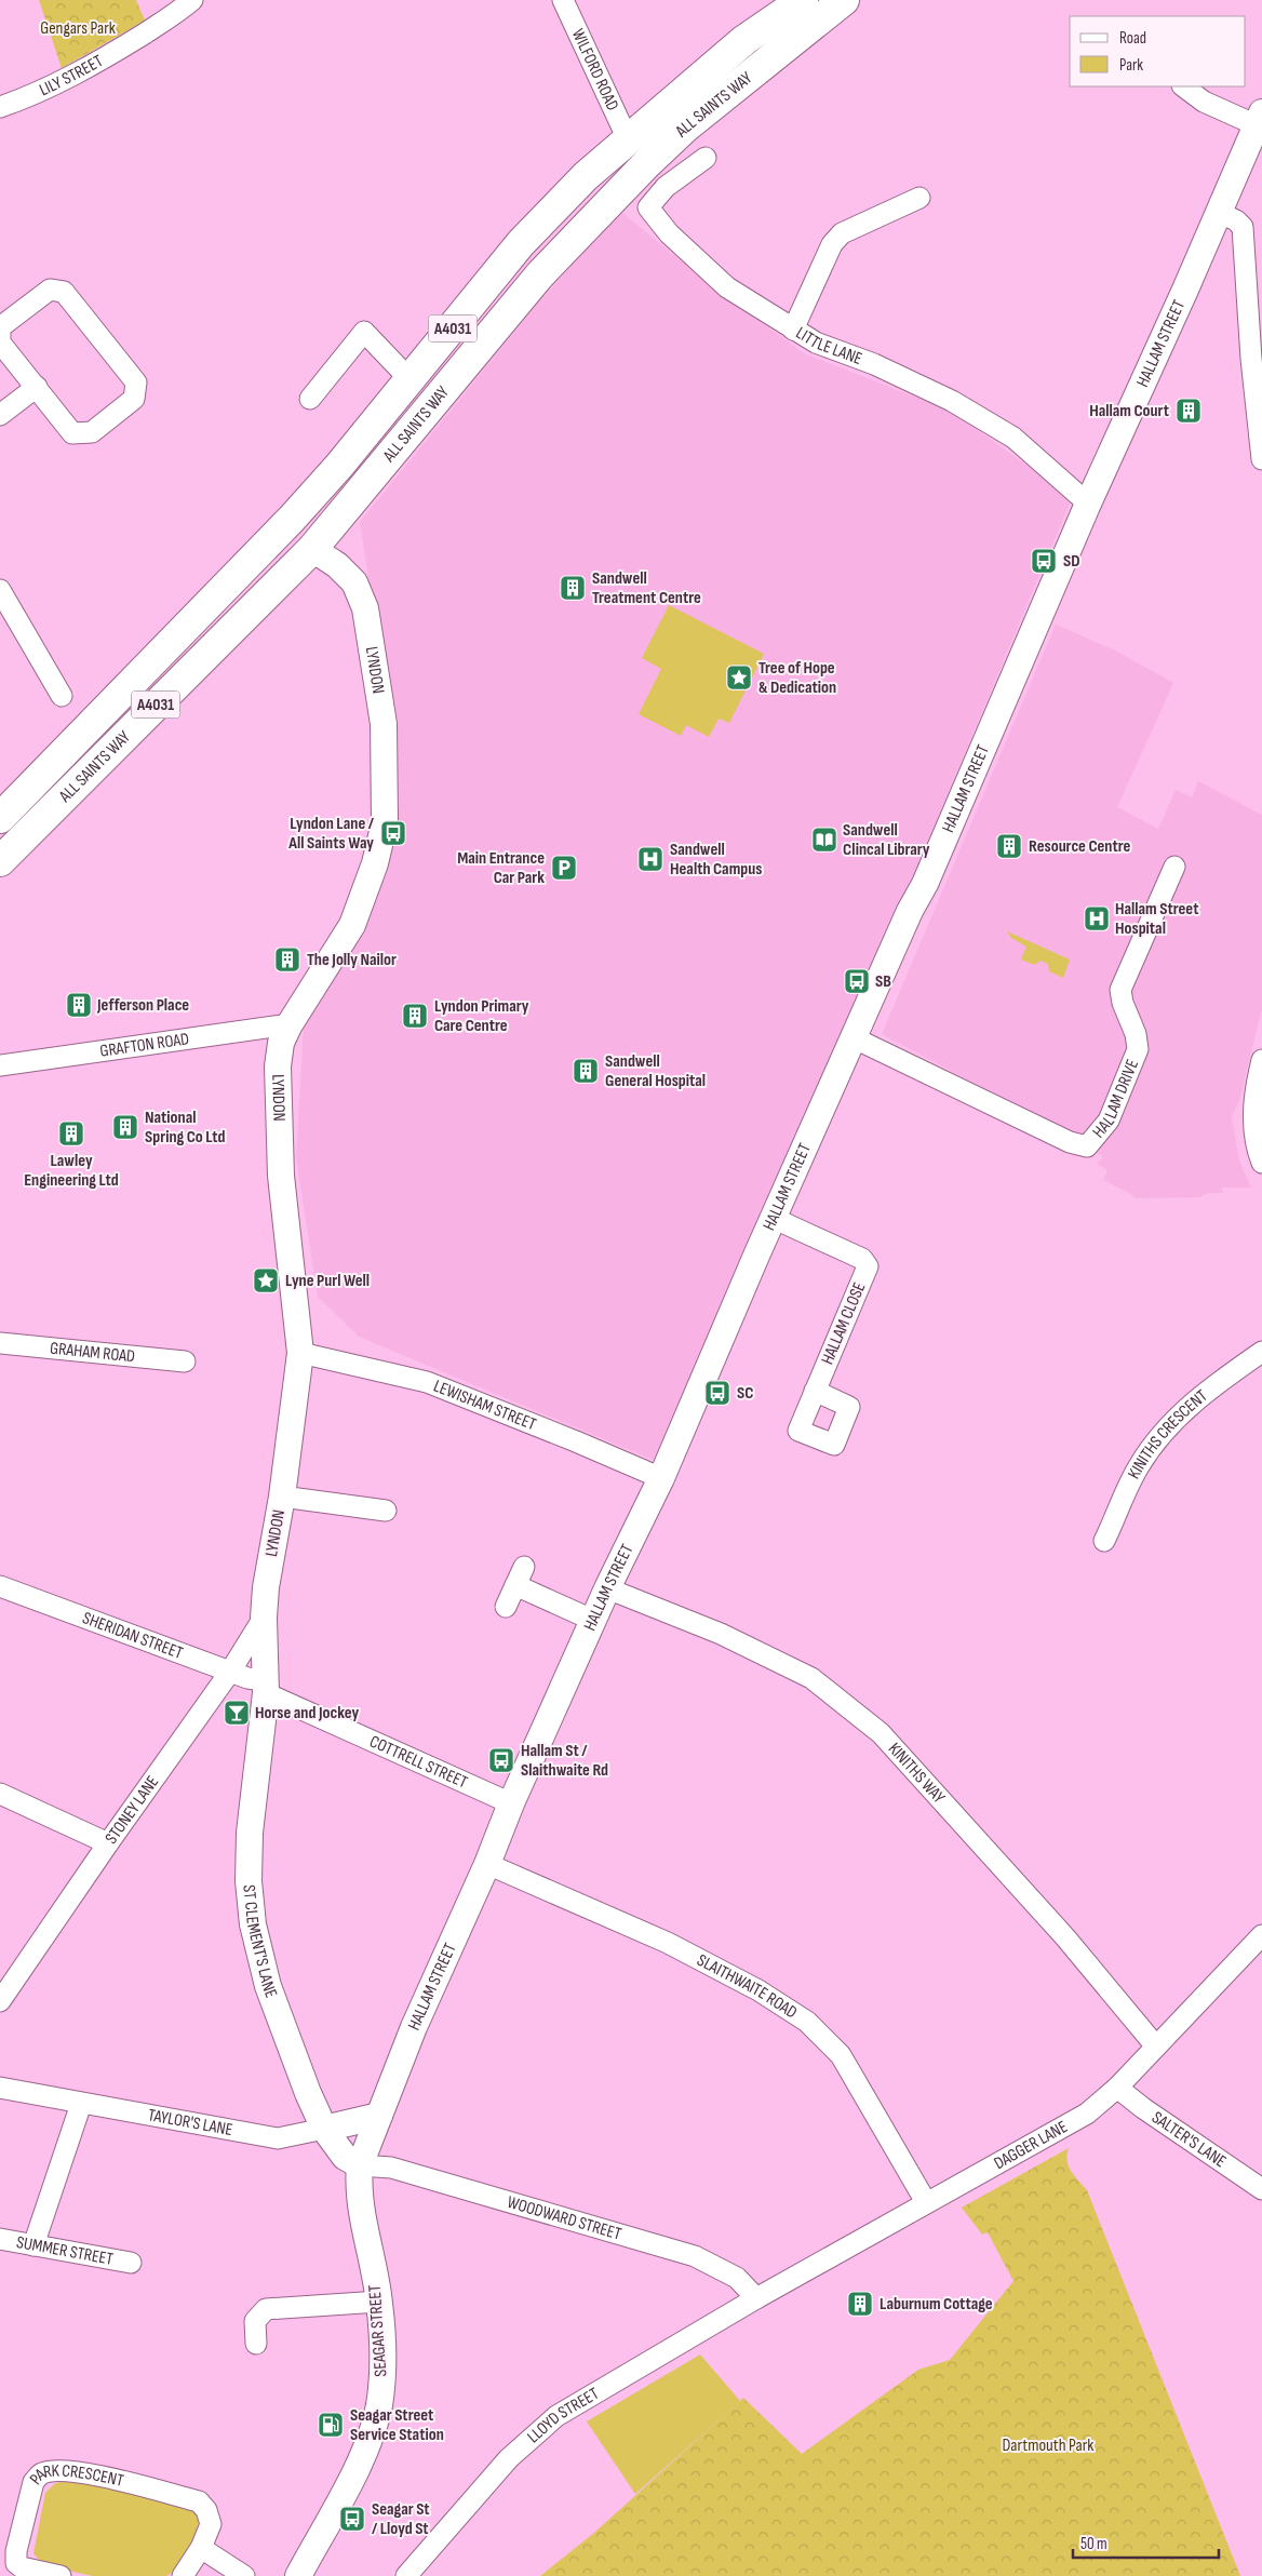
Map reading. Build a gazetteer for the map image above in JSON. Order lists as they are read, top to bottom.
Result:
{
  "streets": {
    "highway": ["ALL SAINTS WAY", "A4031"],
    "street": [
      "WILFORD ROAD",
      "LILY STREET",
      "HALLAM STREET",
      "LITTLE LANE",
      "LYNDON",
      "GRAFTON ROAD",
      "HALLAM DRIVE",
      "HALLAM CLOSE",
      "GRAHAM ROAD",
      "LEWISHAM STREET",
      "KINITHS CRESCENT",
      "SHERIDAN STREET",
      "COTTRELL STREET",
      "KINITHS WAY",
      "STONEY LANE",
      "ST CLEMENT'S LANE",
      "SLAITHWAITE ROAD",
      "TAYLOR'S LANE",
      "SALTER'S LANE",
      "DAGGER LANE",
      "WOODWARD STREET",
      "SUMMER STREET",
      "SEAGAR STREET",
      "LLOYD STREET",
      "PARK CRESCENT"
    ]
  },
  "crossings": [
    ["WILFORD ROAD", "ALL SAINTS WAY"],
    ["ALL SAINTS WAY", "LYNDON"],
    ["HALLAM STREET", "LITTLE LANE"],
    ["HALLAM STREET", "HALLAM DRIVE"],
    ["HALLAM STREET", "HALLAM CLOSE"],
    ["HALLAM STREET", "LEWISHAM STREET"],
    ["HALLAM STREET", "COTTRELL STREET"],
    ["HALLAM STREET", "KINITHS WAY"],
    ["HALLAM STREET", "ST CLEMENT'S LANE"],
    ["HALLAM STREET", "SLAITHWAITE ROAD"],
    ["HALLAM STREET", "TAYLOR'S LANE"],
    ["HALLAM STREET", "WOODWARD STREET"],
    ["HALLAM STREET", "SEAGAR STREET"],
    ["LYNDON", "GRAFTON ROAD"],
    ["LYNDON", "LEWISHAM STREET"],
    ["LYNDON", "SHERIDAN STREET"],
    ["LYNDON", "COTTRELL STREET"],
    ["LYNDON", "STONEY LANE"],
    ["LYNDON", "ST CLEMENT'S LANE"],
    ["SHERIDAN STREET", "COTTRELL STREET"],
    ["SHERIDAN STREET", "STONEY LANE"],
    ["SHERIDAN STREET", "ST CLEMENT'S LANE"],
    ["COTTRELL STREET", "ST CLEMENT'S LANE"],
    ["KINITHS WAY", "DAGGER LANE"],
    ["ST CLEMENT'S LANE", "TAYLOR'S LANE"],
    ["ST CLEMENT'S LANE", "WOODWARD STREET"],
    ["ST CLEMENT'S LANE", "SEAGAR STREET"],
    ["SLAITHWAITE ROAD", "DAGGER LANE"],
    ["SALTER'S LANE", "DAGGER LANE"],
    ["DAGGER LANE", "WOODWARD STREET"],
    ["DAGGER LANE", "LLOYD STREET"],
    ["WOODWARD STREET", "SEAGAR STREET"],
    ["WOODWARD STREET", "LLOYD STREET"]
  ],
  "parks": ["Gengars Park", "Dartmouth Park"],
  "places": {
    "building": [
      "Hallam Court",
      "Sandwell Treatment Centre",
      "Resource Centre",
      "The Jolly Nailor",
      "Jefferson Place",
      "Lyndon Primary Care Centre",
      "Sandwell General Hospital",
      "National Spring Co Ltd",
      "Lawley Engineering Ltd",
      "Laburnum Cottage"
    ],
    "bus stop": [
      "SD",
      "Lyndon Lane / All Saints Way",
      "SB",
      "SC",
      "Hallam St / Slaithwaite Rd",
      "Seagar St / Lloyd St"
    ],
    "place": ["Tree of Hope & Dedication", "Lyne Purl Well"],
    "library": ["Sandwell Clincal Library"],
    "hospital": ["Sandwell Health Campus", "Hallam Street Hospital"],
    "parking": ["Main Entrance Car Park"],
    "bar": ["Horse and Jockey"],
    "fuel station": ["Seagar Street Service Station"]
  },
  "legend": ["Road", "Park"],
  "scale_bar": "50 m"
}
